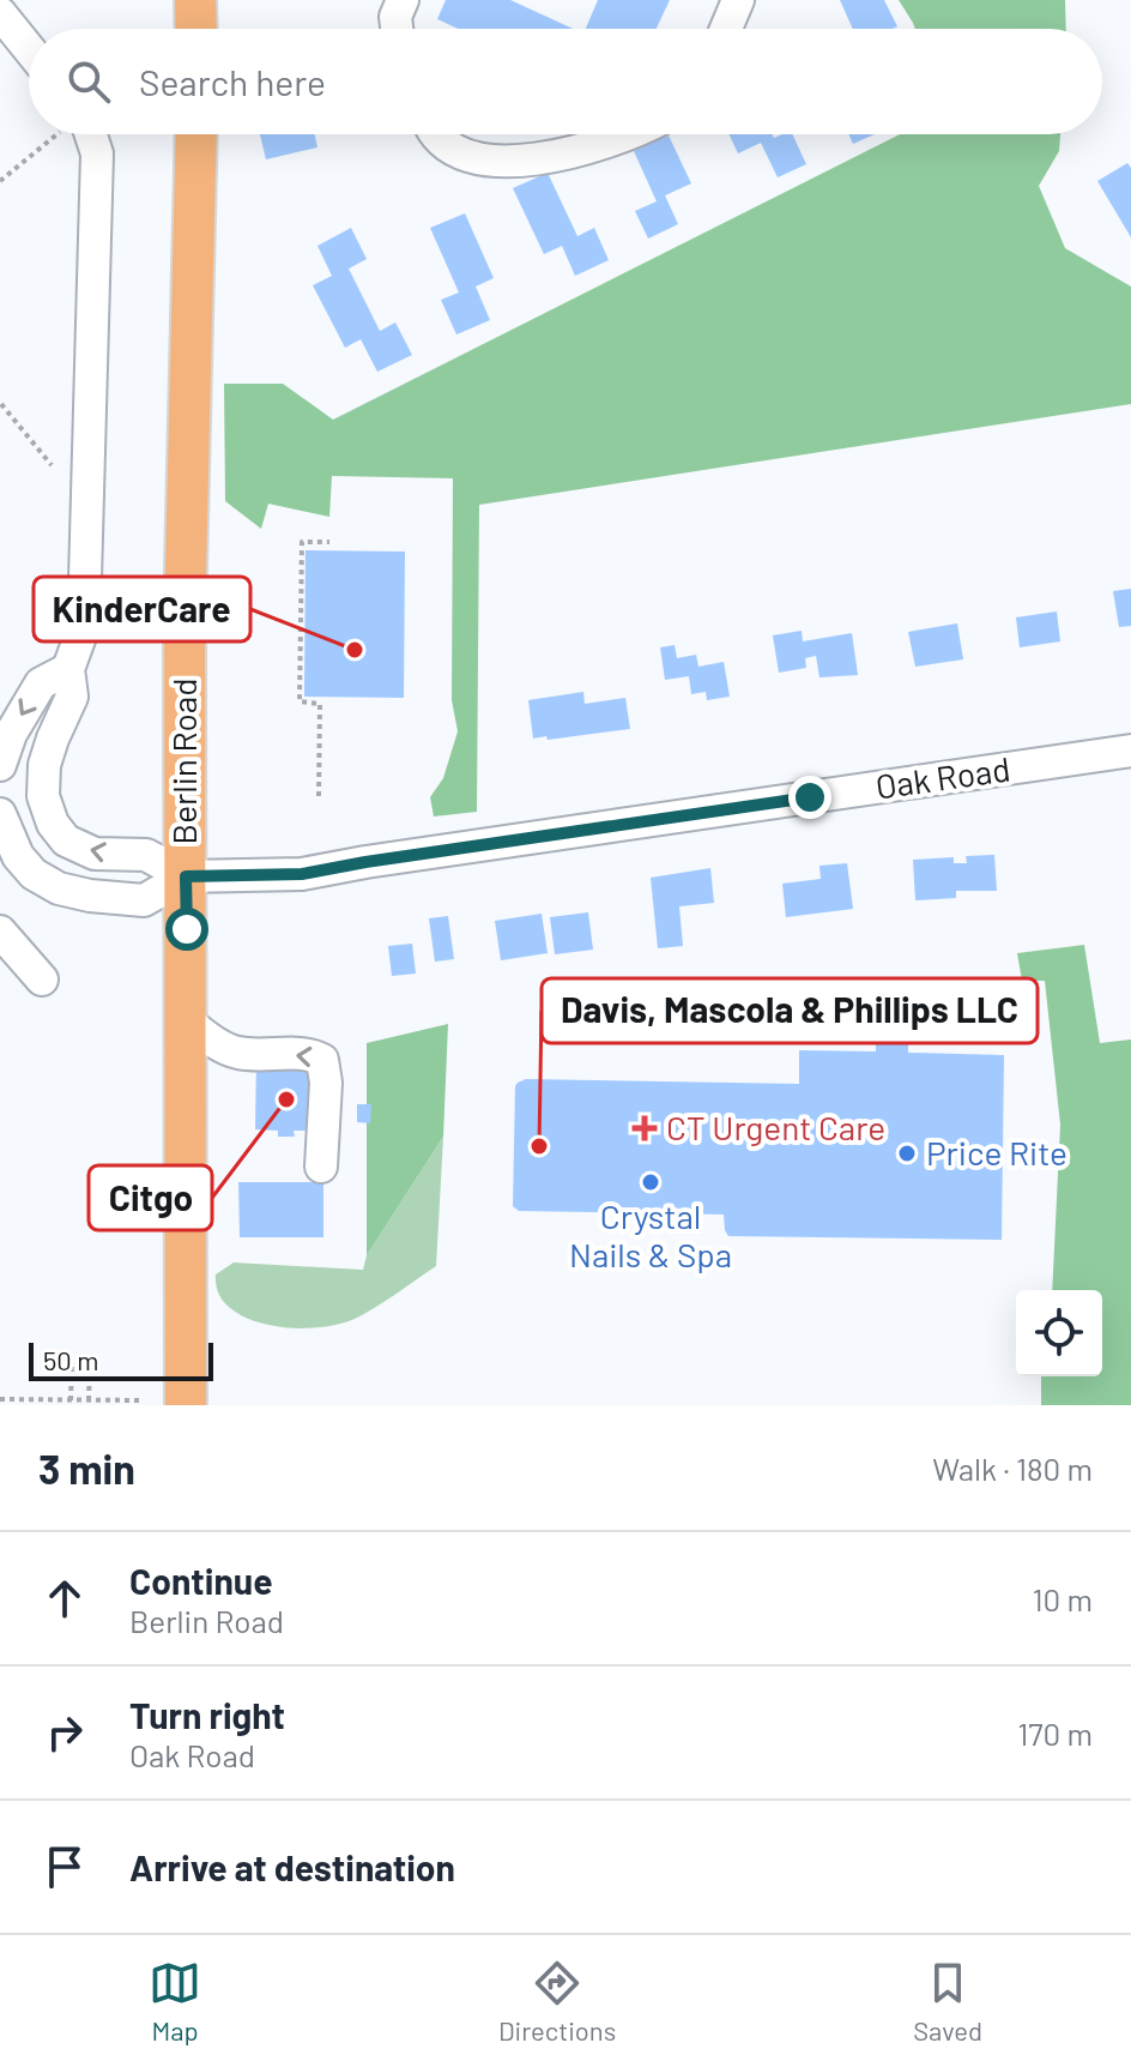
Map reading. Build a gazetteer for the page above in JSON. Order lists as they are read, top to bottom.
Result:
{
  "streets": {
    "main road": ["Berlin Road"],
    "street": ["Oak Road"]
  },
  "crossings": [
    ["Berlin Road", "Oak Road"]
  ],
  "places": {
    "other": [
      "KinderCare",
      "Citgo",
      "Davis, Mascola & Phillips LLC",
      "Price Rite",
      "Crystal Nails & Spa"
    ],
    "health": ["CT Urgent Care"]
  },
  "scale_bar": "50 m",
  "page": {
    "search": "Search here",
    "scale": "50 m",
    "heading": ["3 min", "Walk · 180 m"],
    "list": [
      ["Continue", "Berlin Road", "10 m"],
      ["Turn right", "Oak Road", "170 m"],
      "Arrive at destination"
    ],
    "nav": ["Map", "Directions", "Saved"]
  }
}
